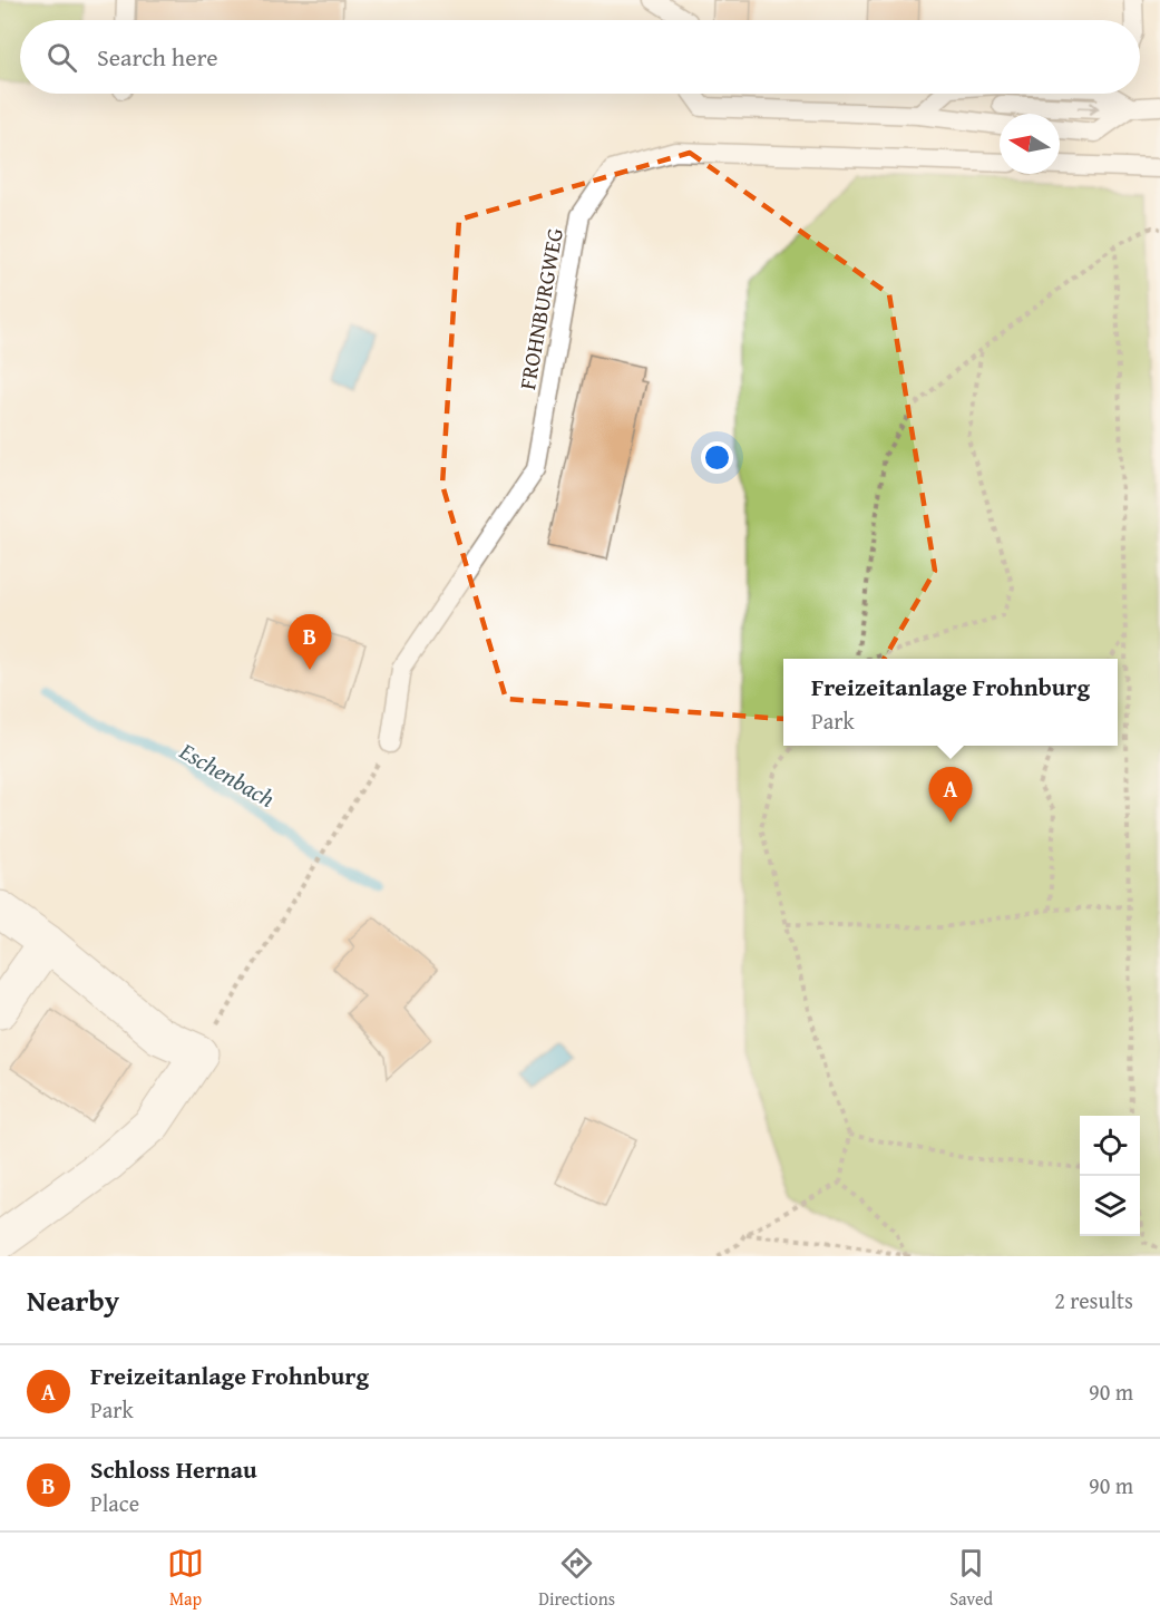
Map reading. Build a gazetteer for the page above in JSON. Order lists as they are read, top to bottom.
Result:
{
  "streets": {
    "lane": ["FROHNBURGWEG"]
  },
  "water": ["Eschenbach"],
  "north": "left",
  "page": {
    "search": "Search here",
    "pins": ["B", "A"],
    "popup": ["Freizeitanlage Frohnburg", "Park"],
    "heading": ["Nearby", "2 results"],
    "list": [
      {
        "mark": "A",
        "name": "Freizeitanlage Frohnburg",
        "note": "Park",
        "value": "90 m"
      },
      {
        "mark": "B",
        "name": "Schloss Hernau",
        "note": "Place",
        "value": "90 m"
      }
    ],
    "nav": ["Map", "Directions", "Saved"]
  }
}
